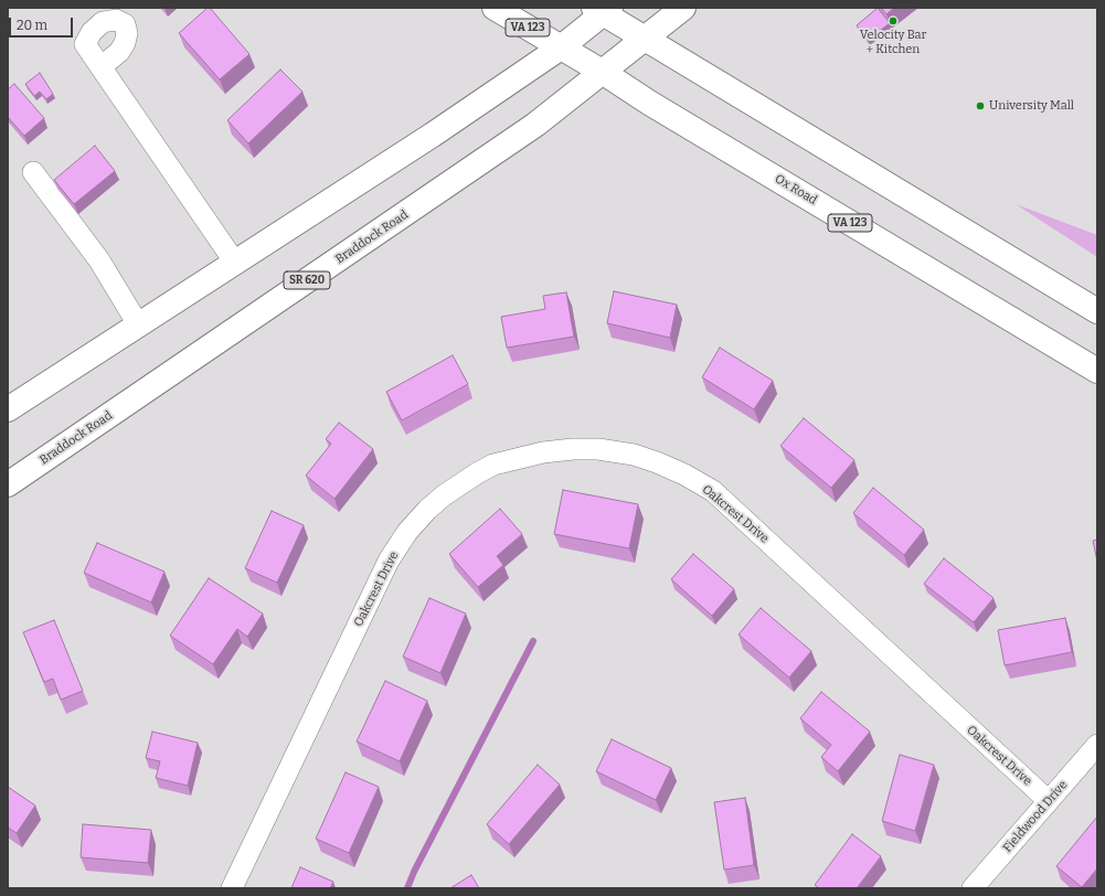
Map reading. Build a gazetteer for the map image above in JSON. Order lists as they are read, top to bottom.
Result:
{
  "streets": {
    "main road": [
      "VA 123",
      "Ox Road",
      "Braddock Road",
      "SR 620"
    ],
    "street": ["Oakcrest Drive", "Fieldwood Drive"]
  },
  "crossings": [
    ["Ox Road", "Braddock Road"],
    ["Oakcrest Drive", "Fieldwood Drive"]
  ],
  "places": ["Velocity Bar + Kitchen", "University Mall"],
  "scale_bar": "20 m"
}
